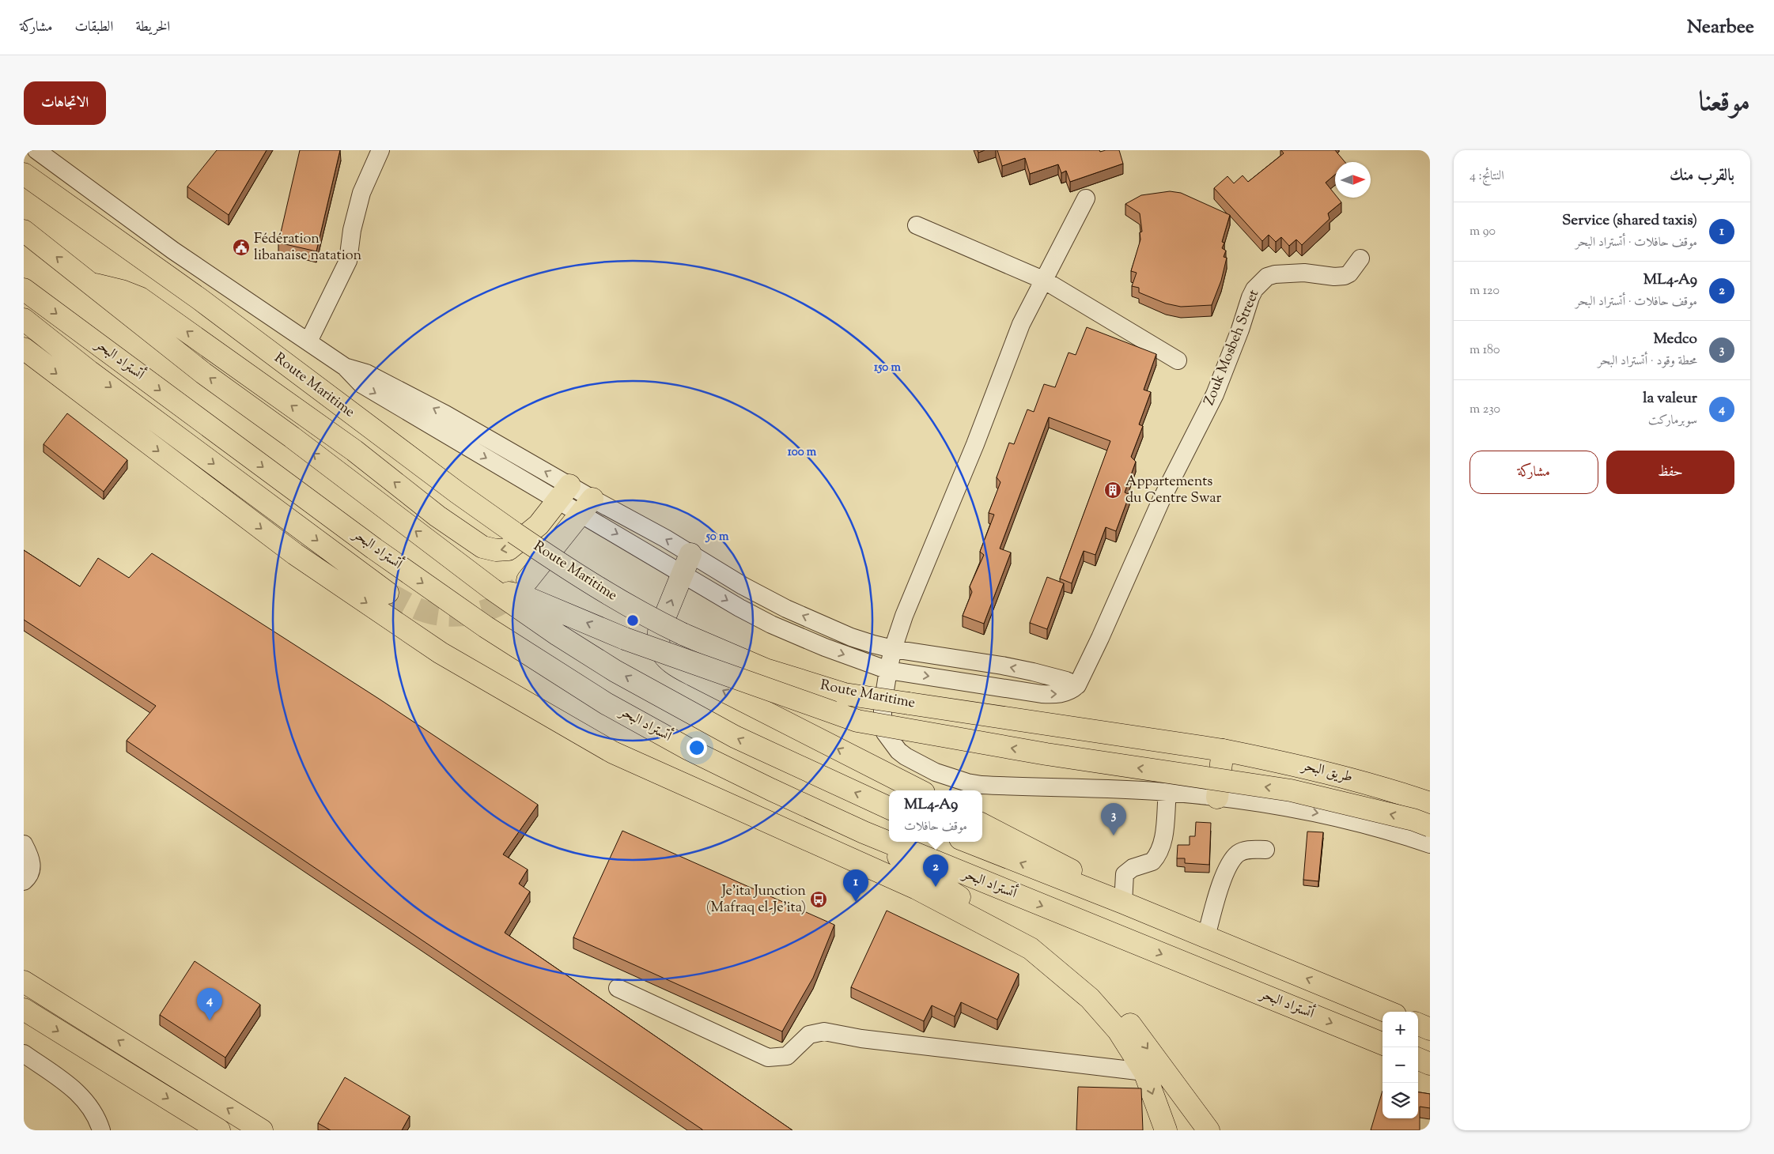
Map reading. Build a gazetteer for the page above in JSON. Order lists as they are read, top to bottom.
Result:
{
  "streets": {
    "main road": ["أتستراد البحر", "Route Maritime", "طريق البحر"],
    "street": ["Zouk Mosbeh Street"]
  },
  "crossings": [
    ["Route Maritime", "طريق البحر"]
  ],
  "places": {
    "public building": ["Fédération libanaise natation"],
    "building": ["Appartements du Centre Swar"],
    "bus stop": ["Je'ita Junction (Mafraq el-Je'ita)"]
  },
  "north": "right",
  "page": {
    "header": "Nearbee",
    "nav": ["الخريطة", "الطبقات", "مشاركة"],
    "title": "موقعنا",
    "buttons": [
      "الاتجاهات",
      ["حفظ", "مشاركة"]
    ],
    "heading": ["بالقرب منك", "النتائج: 4"],
    "list": [
      {
        "mark": "1",
        "name": "Service (shared taxis)",
        "note": "موقف حافلات · أتستراد البحر",
        "value": "90 m"
      },
      {
        "mark": "2",
        "name": "ML4-A9",
        "note": "موقف حافلات · أتستراد البحر",
        "value": "120 m"
      },
      {
        "mark": "3",
        "name": "Medco",
        "note": "محطة وقود · أتستراد البحر",
        "value": "180 m"
      },
      {
        "mark": "4",
        "name": "la valeur",
        "note": "سوبرماركت",
        "value": "230 m"
      }
    ],
    "popup": ["ML4-A9", "موقف حافلات"],
    "pins": [
      "3",
      "2",
      "1",
      "4"
    ],
    "map_buttons": ["+", "−"]
  },
  "rings": ["150 m", "100 m", "50 m"]
}
